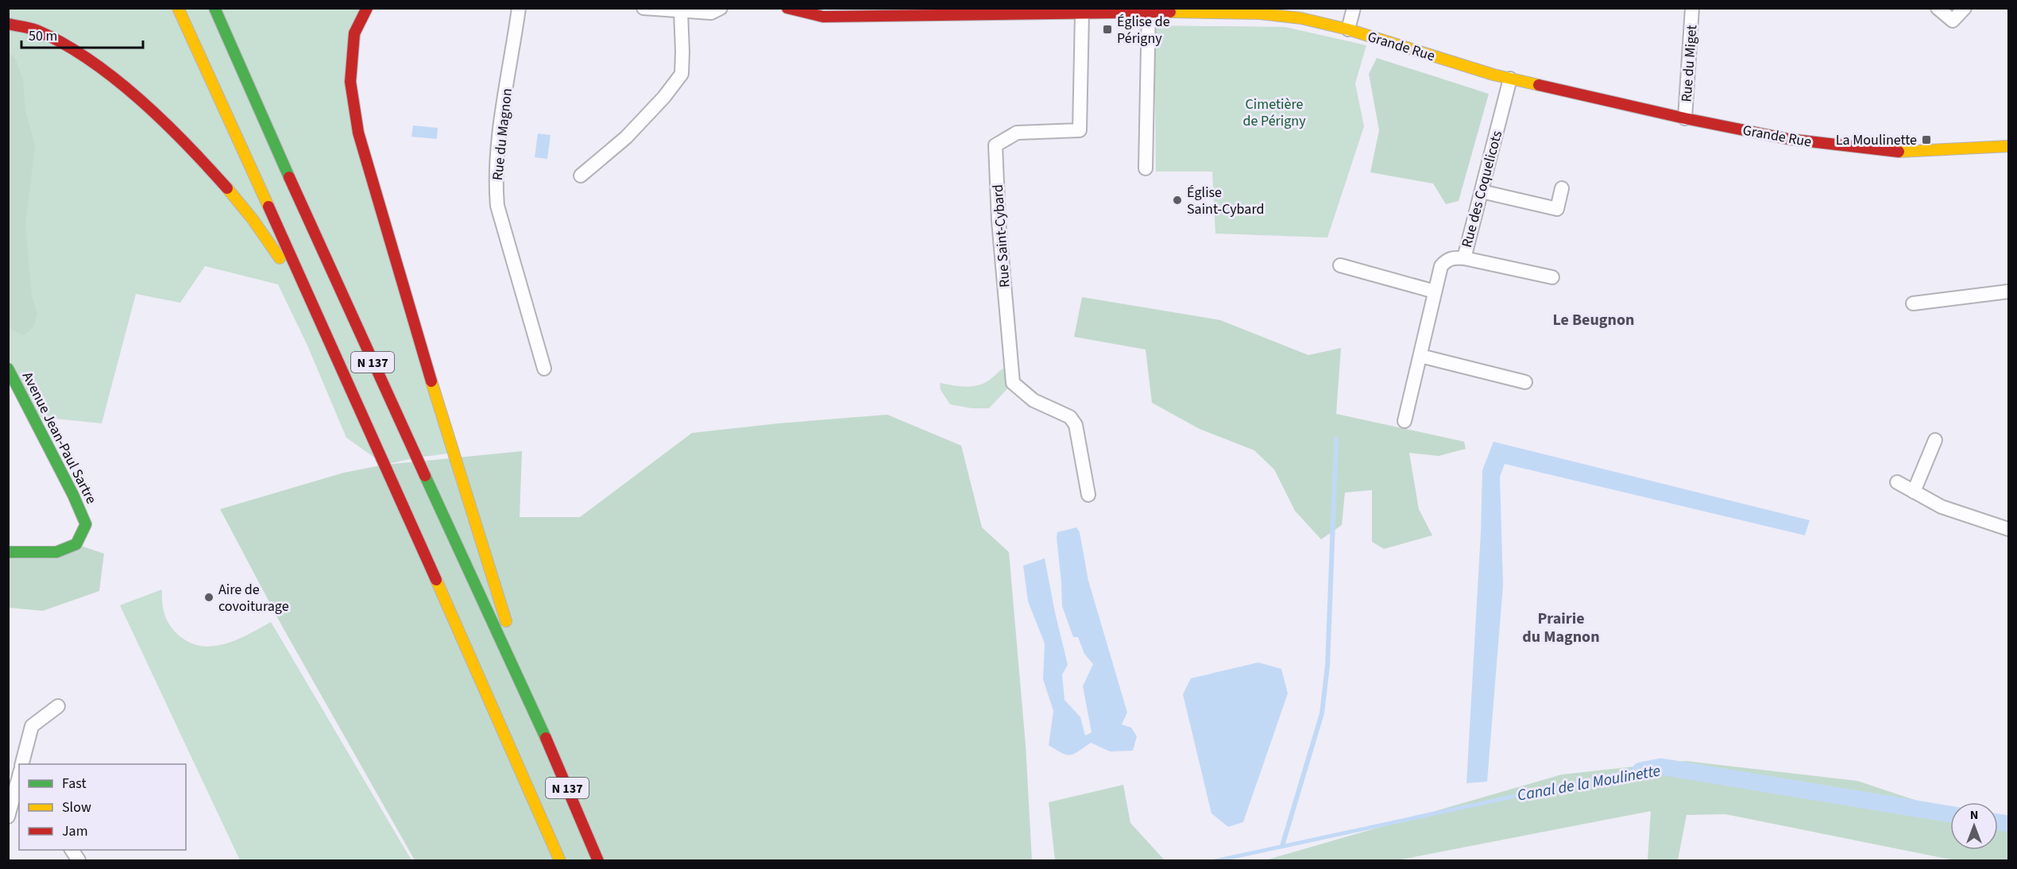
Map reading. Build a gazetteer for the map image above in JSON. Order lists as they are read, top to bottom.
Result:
{
  "streets": {
    "main road": ["Grande Rue", "N 137", "Avenue Jean-Paul Sartre"],
    "street": [
      "Rue du Miget",
      "Rue du Magnon",
      "Rue des Coquelicots",
      "Rue Saint-Cybard"
    ]
  },
  "crossings": [
    ["Grande Rue", "Rue du Miget"],
    ["Grande Rue", "Rue des Coquelicots"],
    ["Grande Rue", "Rue Saint-Cybard"]
  ],
  "districts": ["Le Beugnon", "Prairie du Magnon"],
  "water": ["Canal de la Moulinette"],
  "parks": ["Cimetière de Périgny"],
  "places": {
    "transit": ["Église de Périgny", "La Moulinette"],
    "other": ["Église Saint-Cybard", "Aire de covoiturage"]
  },
  "legend": ["Fast", "Slow", "Jam"],
  "scale_bar": "50 m",
  "north": "top"
}
